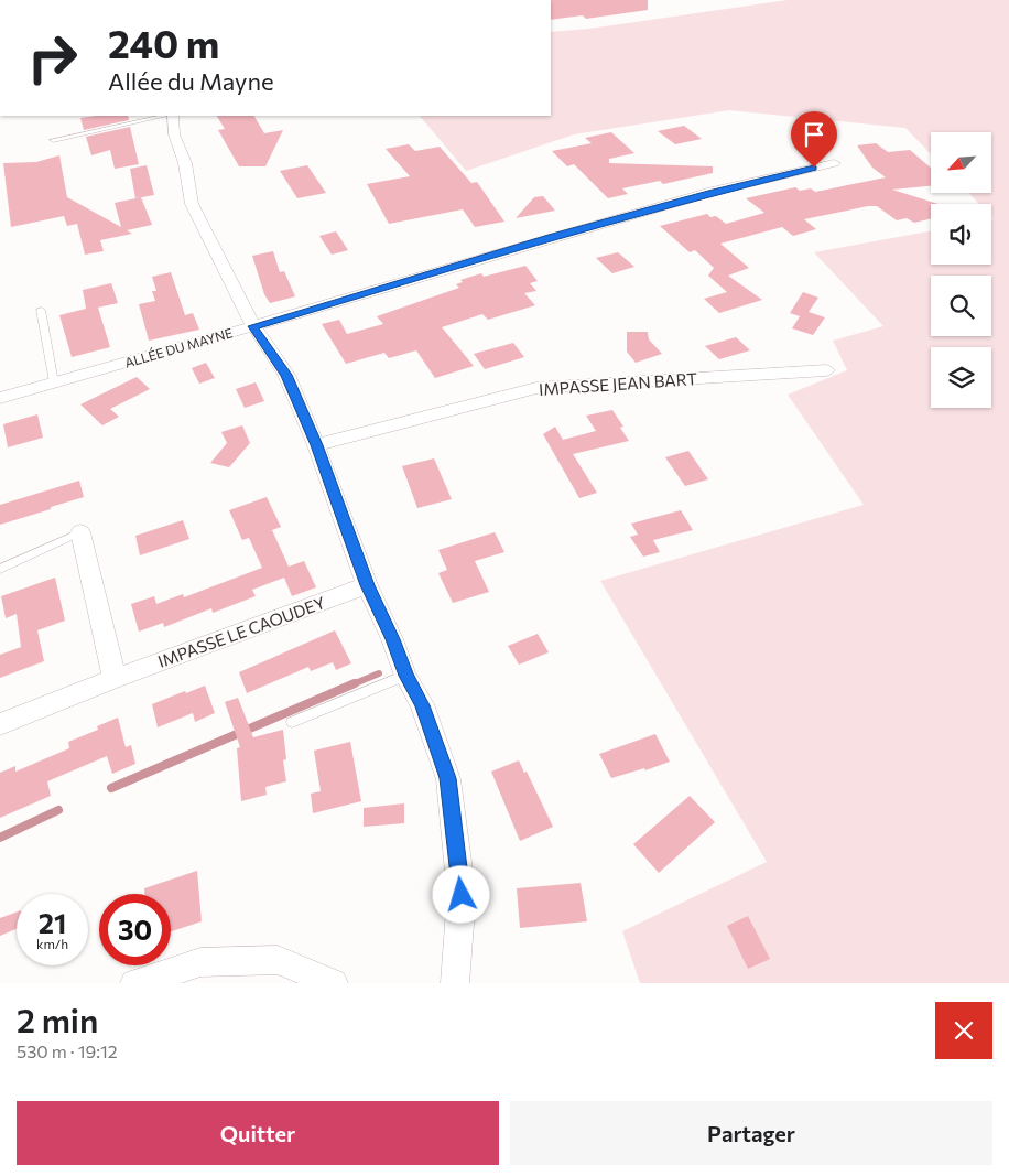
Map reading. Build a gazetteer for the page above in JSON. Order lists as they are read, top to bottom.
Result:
{
  "streets": {
    "street": ["ALLÉE DU MAYNE", "IMPASSE JEAN BART", "IMPASSE LE CAOUDEY"]
  },
  "north": "bottom left",
  "page": {
    "turn": ["240 m", "Allée du Mayne"],
    "speed": "21 km/h",
    "limit": "30",
    "heading": ["2 min", "530 m · 19:12"],
    "buttons": ["Quitter", "Partager"]
  }
}
